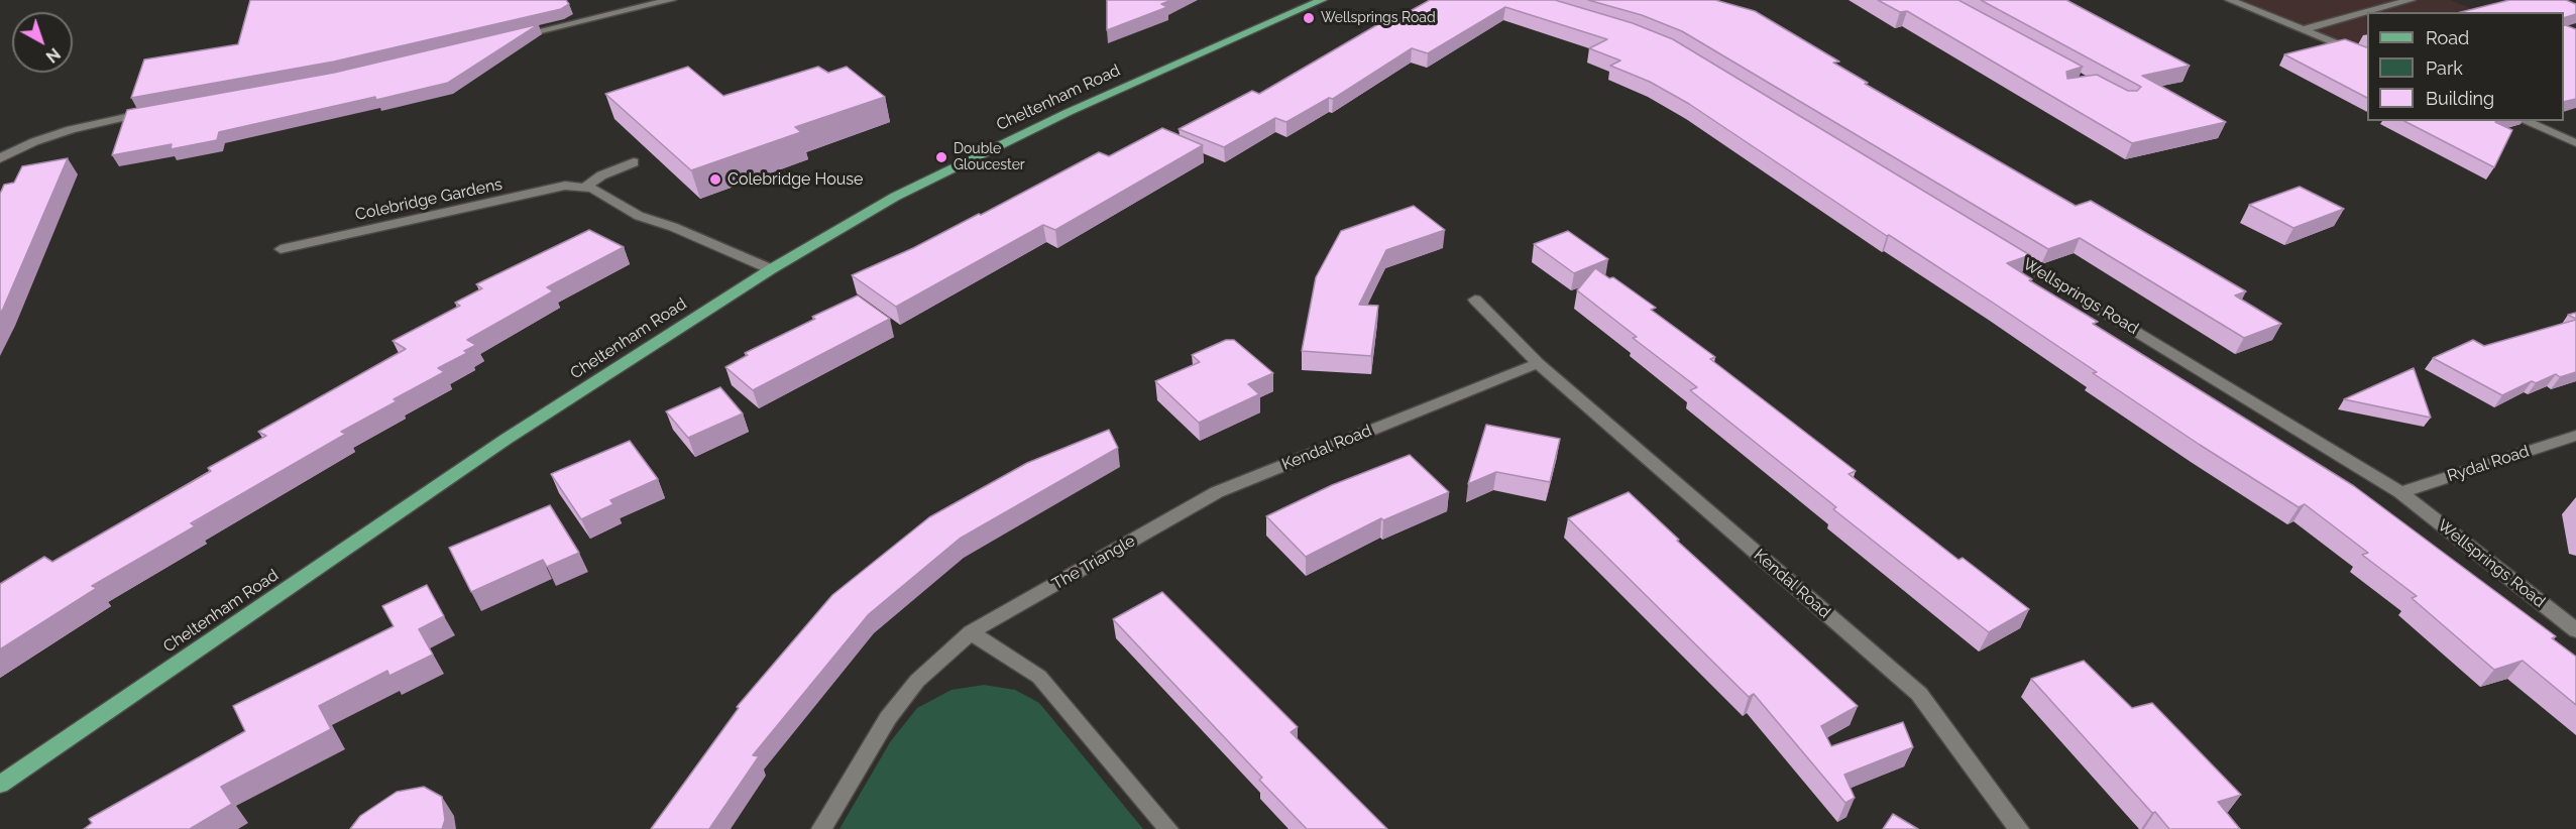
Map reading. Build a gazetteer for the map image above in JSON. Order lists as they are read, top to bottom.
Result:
{
  "streets": {
    "main road": ["Cheltenham Road"],
    "street": [
      "Colebridge Gardens",
      "Wellsprings Road",
      "Kendal Road",
      "Rydal Road",
      "The Triangle"
    ]
  },
  "crossings": [
    ["Cheltenham Road", "Colebridge Gardens"],
    ["Wellsprings Road", "Rydal Road"],
    ["Kendal Road", "The Triangle"]
  ],
  "places": ["Wellsprings Road", "Double Gloucester", "Colebridge House"],
  "legend": ["Road", "Park", "Building"],
  "north": "bottom right"
}
